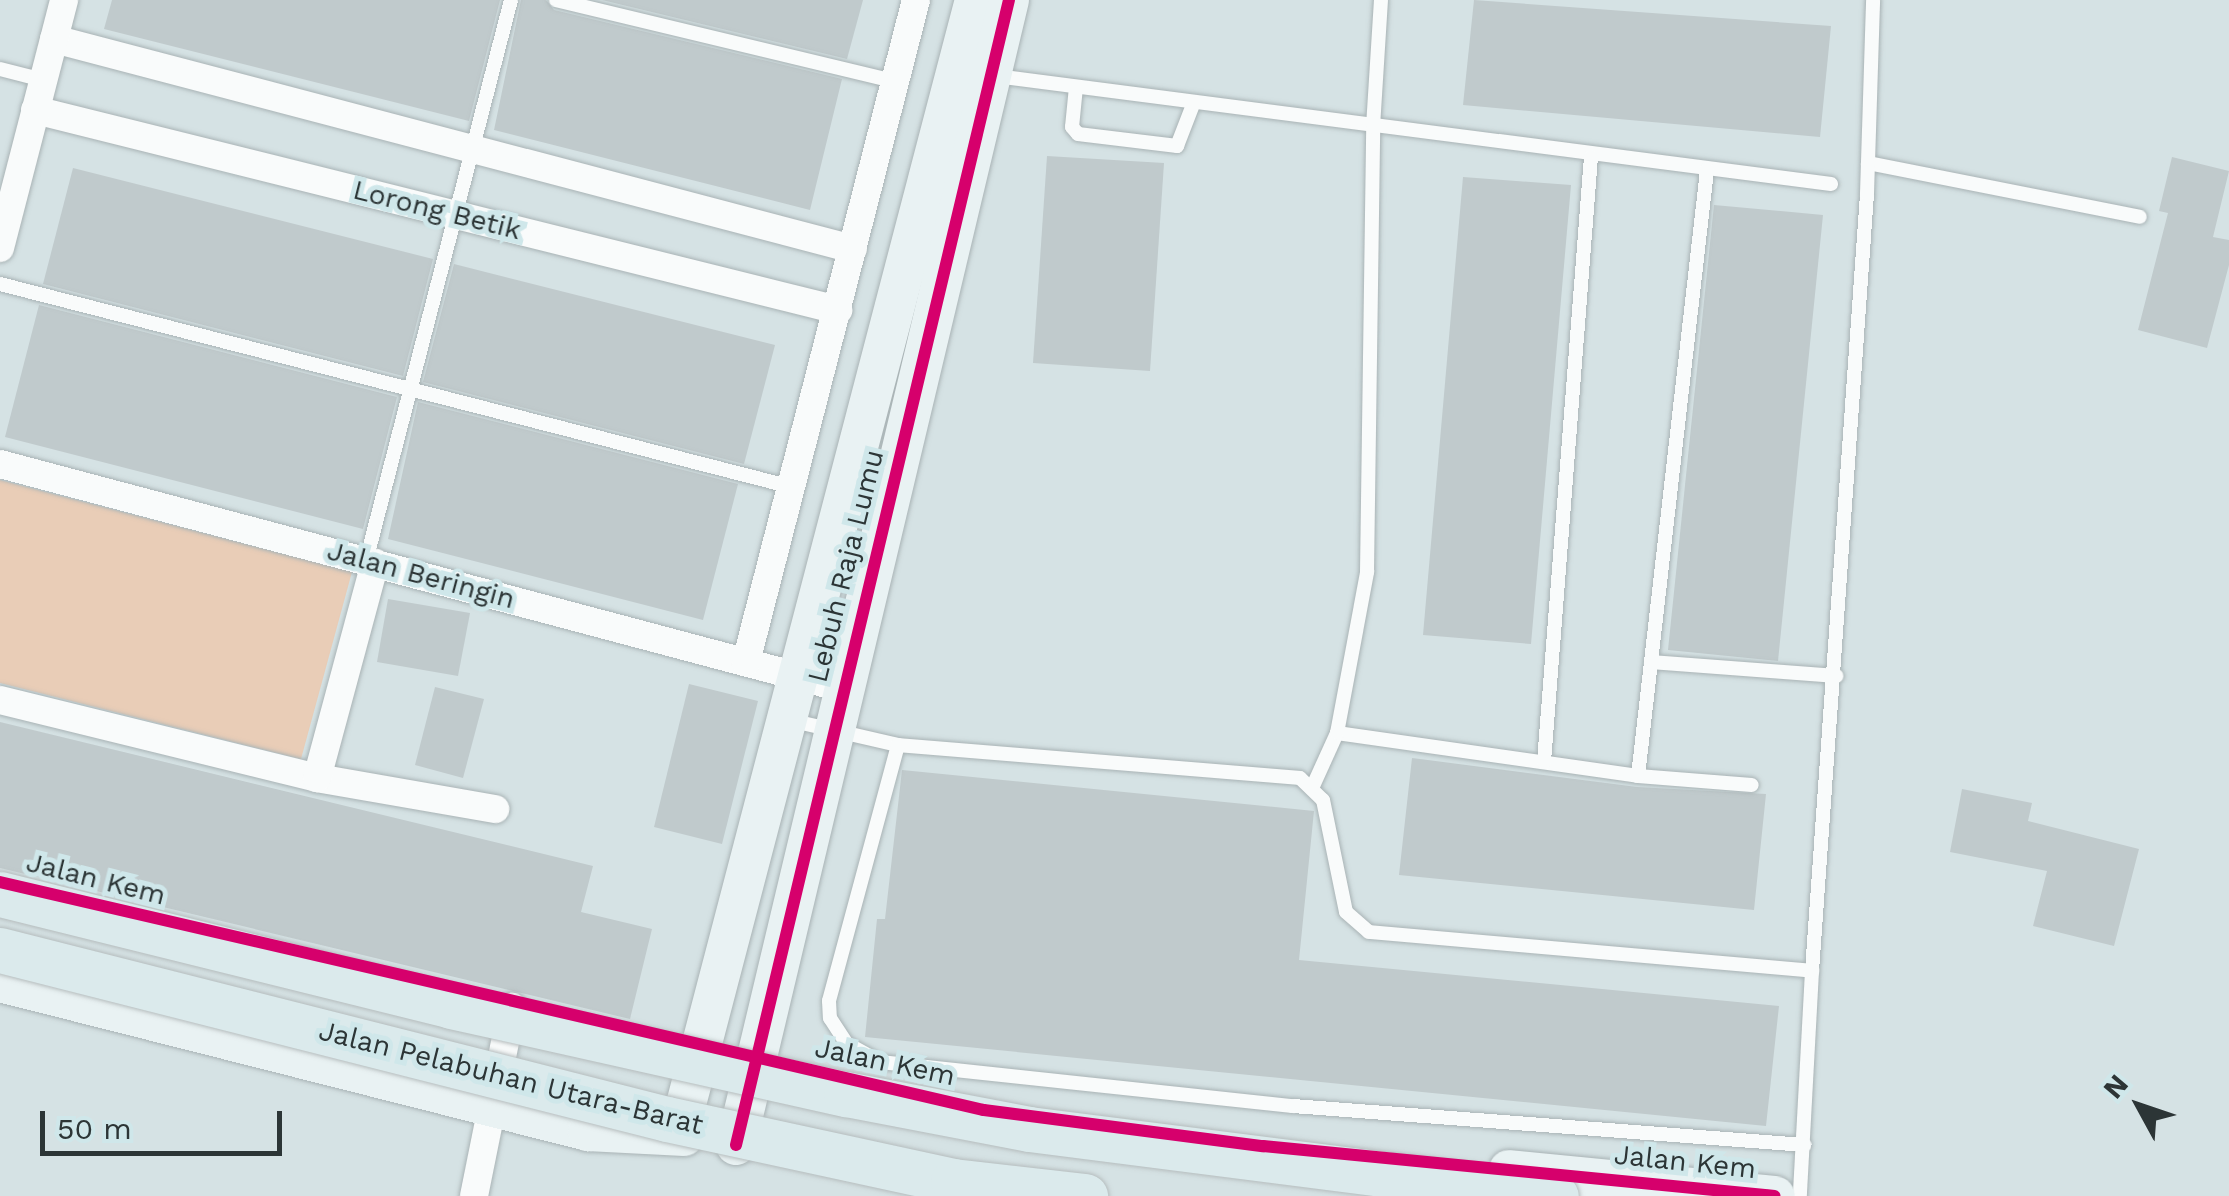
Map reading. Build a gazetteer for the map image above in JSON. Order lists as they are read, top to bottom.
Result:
{
  "streets": {
    "main road": ["Jalan Pelabuhan Utara-Barat"],
    "street": [
      "Lorong Betik",
      "Lebuh Raja Lumu",
      "Jalan Beringin",
      "Jalan Kem"
    ]
  },
  "crossings": [
    ["Lebuh Raja Lumu", "Jalan Beringin"],
    ["Lebuh Raja Lumu", "Jalan Kem"]
  ],
  "scale_bar": "50 m",
  "north": "top left"
}
